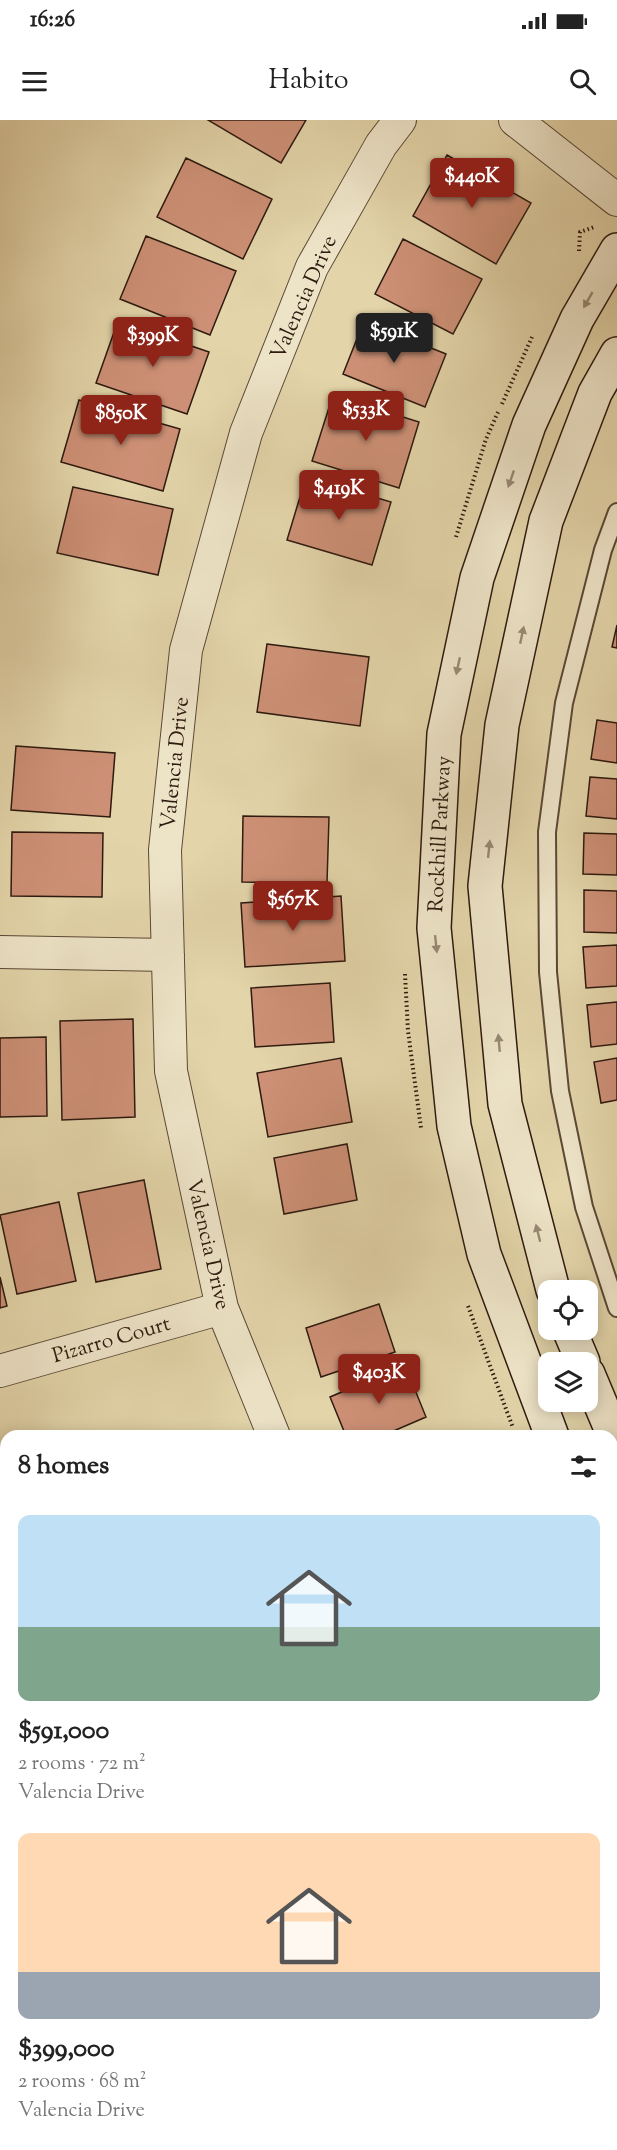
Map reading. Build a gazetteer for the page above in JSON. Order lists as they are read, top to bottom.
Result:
{
  "streets": {
    "street": ["Valencia Drive", "Rockhill Parkway", "Pizarro Court"]
  },
  "crossings": [
    ["Valencia Drive", "Pizarro Court"]
  ],
  "page": {
    "status": "16:26",
    "header": "Habito",
    "price": [
      "$440K",
      "$591K",
      "$399K",
      "$533K",
      "$850K",
      "$419K",
      "$567K",
      "$403K"
    ],
    "heading": "8 homes",
    "list": [
      {
        "name": "$591,000",
        "note": "2 rooms · 72 m² · Valencia Drive"
      },
      {
        "name": "$399,000",
        "note": "2 rooms · 68 m² · Valencia Drive"
      }
    ]
  }
}
